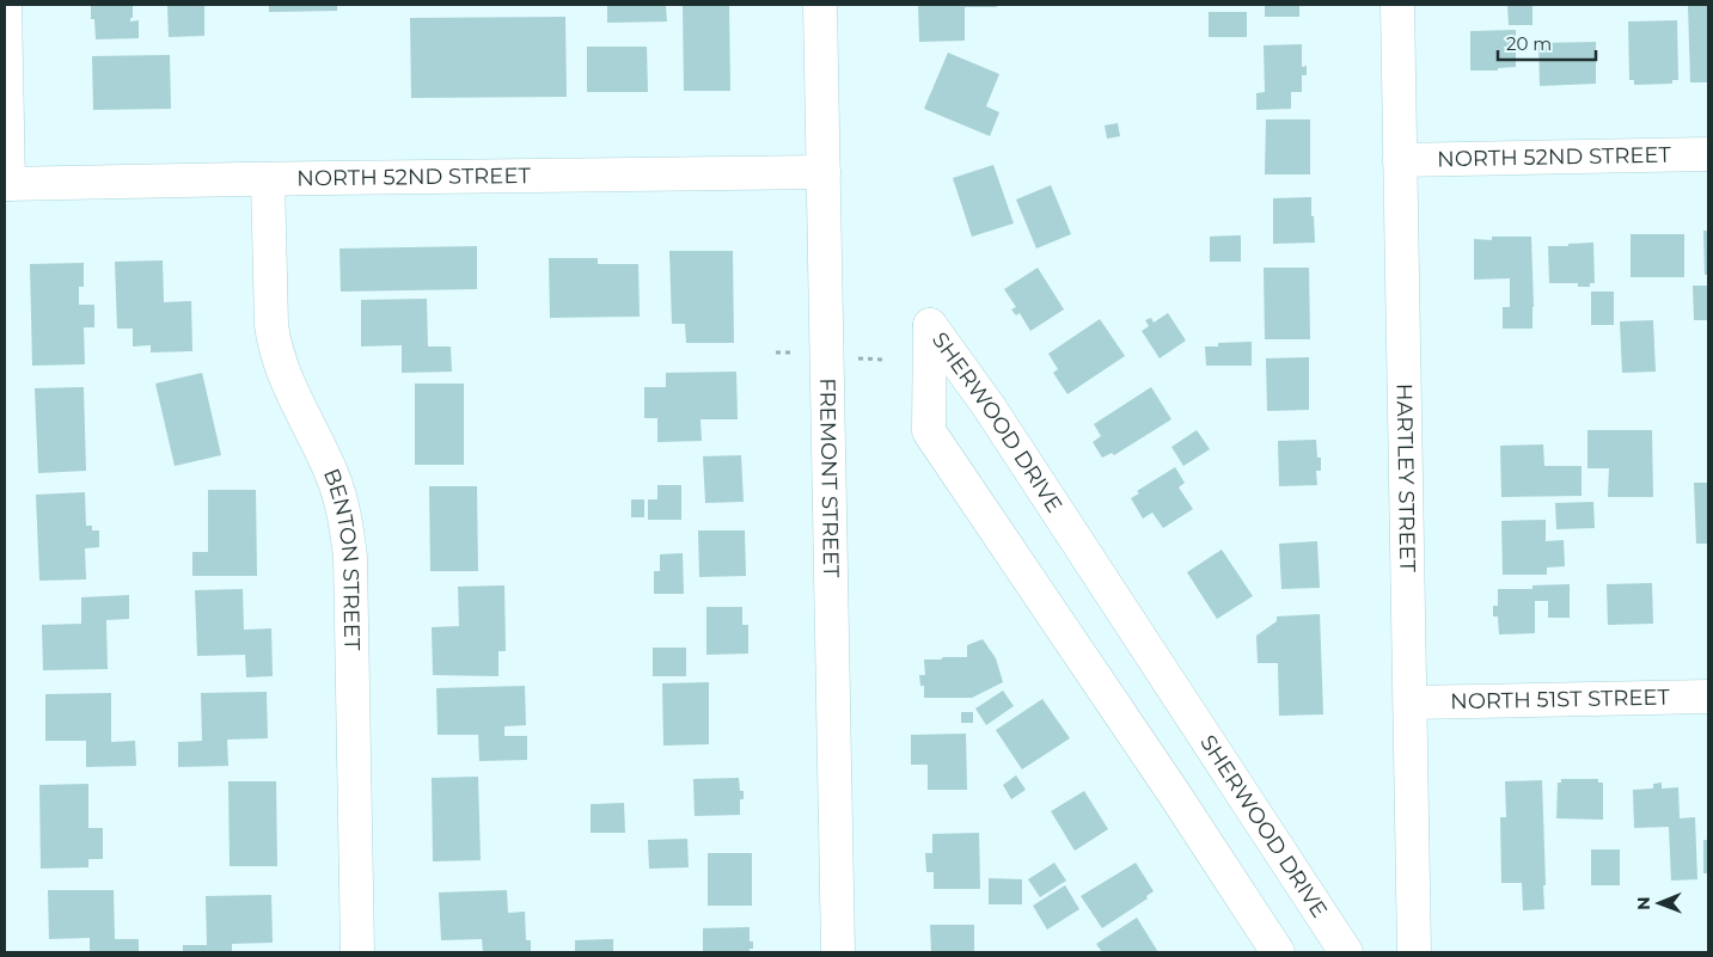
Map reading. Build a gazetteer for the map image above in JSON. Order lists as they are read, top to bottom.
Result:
{
  "streets": {
    "street": [
      "NORTH 52ND STREET",
      "SHERWOOD DRIVE",
      "HARTLEY STREET",
      "FREMONT STREET",
      "BENTON STREET",
      "NORTH 51ST STREET"
    ]
  },
  "crossings": [
    ["NORTH 52ND STREET", "HARTLEY STREET"],
    ["NORTH 52ND STREET", "FREMONT STREET"],
    ["NORTH 52ND STREET", "BENTON STREET"],
    ["HARTLEY STREET", "NORTH 51ST STREET"]
  ],
  "scale_bar": "20 m",
  "north": "left"
}
